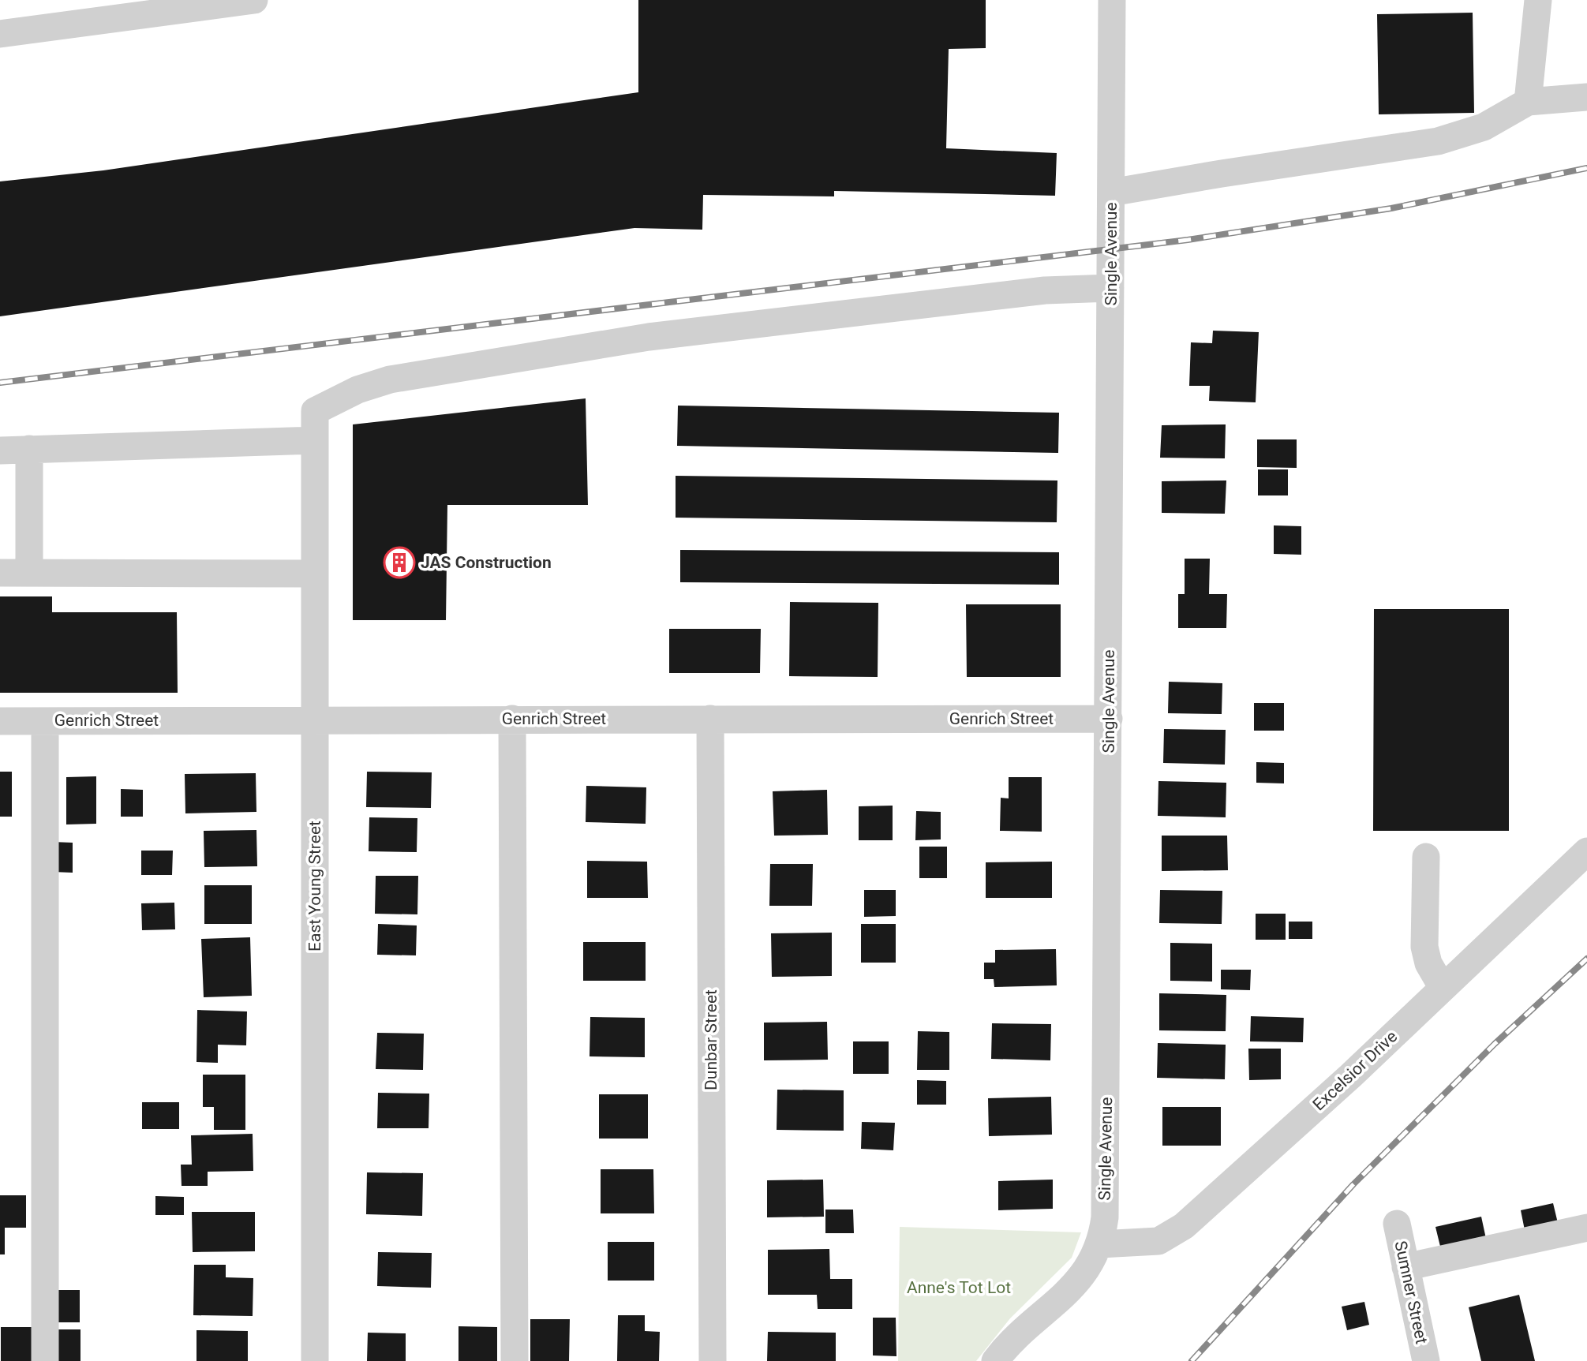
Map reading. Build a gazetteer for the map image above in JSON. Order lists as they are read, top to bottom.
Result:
{
  "streets": {
    "street": [
      "Single Avenue",
      "Genrich Street",
      "East Young Street",
      "Dunbar Street",
      "Excelsior Drive",
      "Sumner Street"
    ]
  },
  "crossings": [
    ["Single Avenue", "Genrich Street"],
    ["Single Avenue", "East Young Street"],
    ["Single Avenue", "Excelsior Drive"],
    ["Genrich Street", "East Young Street"],
    ["Genrich Street", "Dunbar Street"]
  ],
  "parks": ["Anne's Tot Lot"],
  "places": {
    "building": ["JAS Construction"]
  }
}
